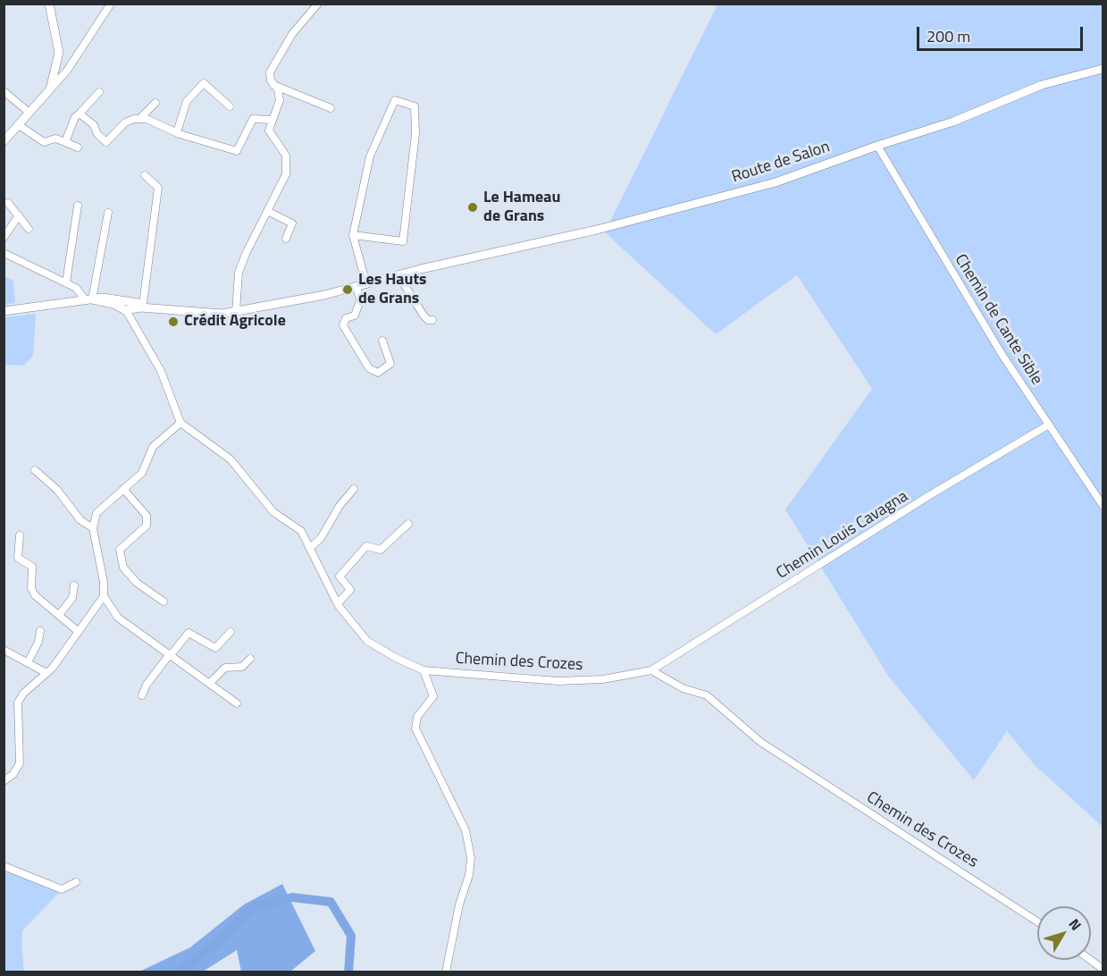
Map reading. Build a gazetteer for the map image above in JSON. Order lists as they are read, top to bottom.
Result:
{
  "streets": {
    "street": [
      "Route de Salon",
      "Chemin de Cante Sible",
      "Chemin Louis Cavagna",
      "Chemin des Crozes"
    ]
  },
  "crossings": [
    ["Route de Salon", "Chemin de Cante Sible"],
    ["Chemin de Cante Sible", "Chemin Louis Cavagna"],
    ["Chemin Louis Cavagna", "Chemin des Crozes"]
  ],
  "places": ["Le Hameau de Grans", "Les Hauts de Grans", "Crédit Agricole"],
  "scale_bar": "200 m",
  "north": "top right"
}
